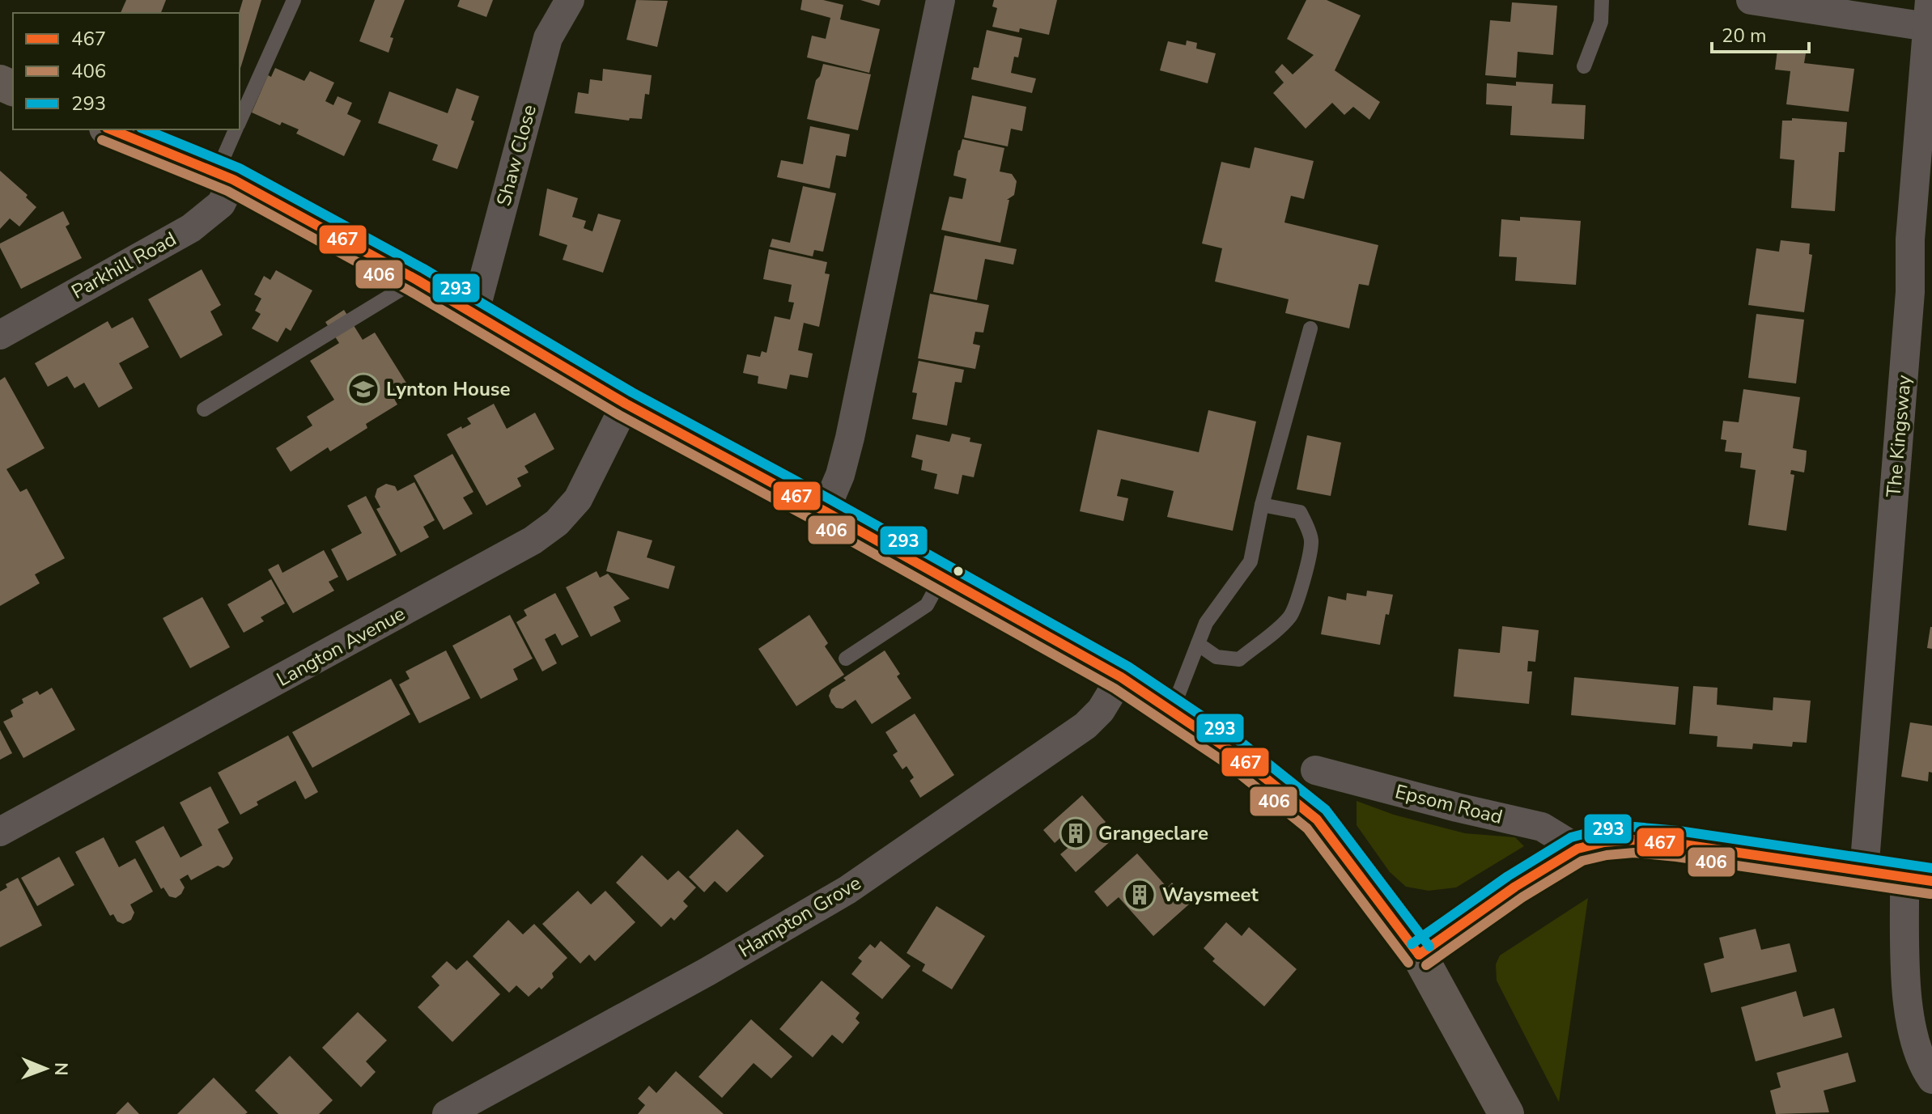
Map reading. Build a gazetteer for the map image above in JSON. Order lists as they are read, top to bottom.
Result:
{
  "streets": {
    "street": [
      "Shaw Close",
      "Parkhill Road",
      "The Kingsway",
      "Langton Avenue",
      "Epsom Road",
      "Hampton Grove"
    ]
  },
  "places": {
    "school or university": ["Lynton House"],
    "building": ["Grangeclare", "Waysmeet"]
  },
  "lines": ["transit line 467", "transit line 293", "transit line 406"],
  "legend": ["467", "406", "293"],
  "scale_bar": "20 m",
  "north": "right"
}
